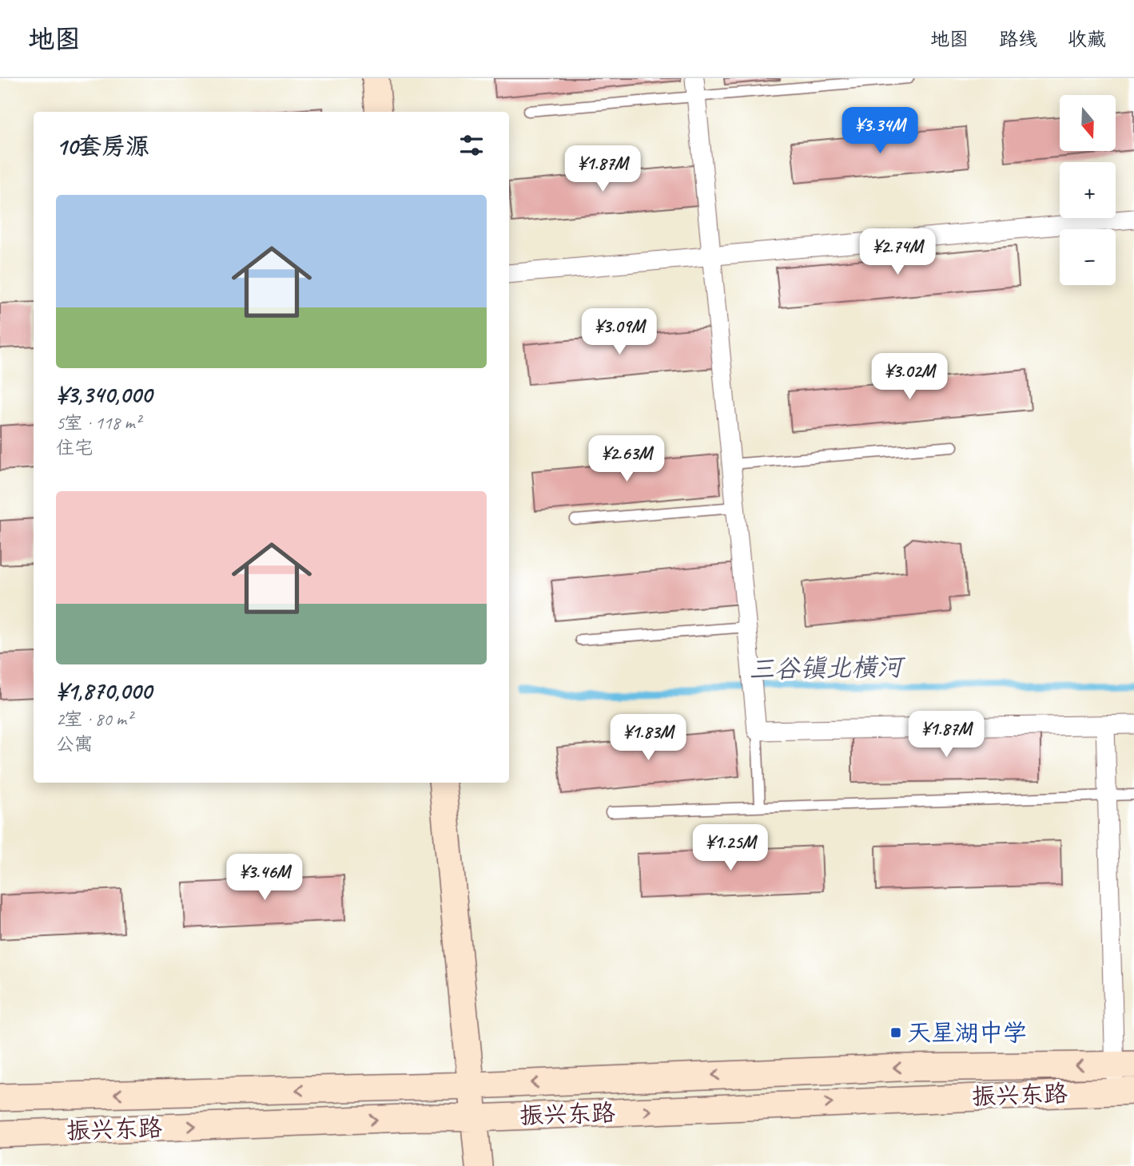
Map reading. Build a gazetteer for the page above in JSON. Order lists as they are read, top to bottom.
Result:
{
  "streets": {
    "main road": ["振兴东路"]
  },
  "water": ["三谷镇北横河"],
  "places": {
    "transit": ["天星湖中学"]
  },
  "north": "bottom",
  "page": {
    "header": "地图",
    "nav": ["地图", "路线", "收藏"],
    "map_buttons": ["+", "−"],
    "price": [
      "¥3.34M",
      "¥1.87M",
      "¥2.74M",
      "¥3.09M",
      "¥3.02M",
      "¥2.63M",
      "¥1.87M",
      "¥1.83M",
      "¥1.25M",
      "¥3.46M"
    ],
    "heading": "10套房源",
    "list": [
      {
        "name": "¥3,340,000",
        "note": "5室 · 118 m² · 住宅"
      },
      {
        "name": "¥1,870,000",
        "note": "2室 · 80 m² · 公寓"
      }
    ]
  }
}
